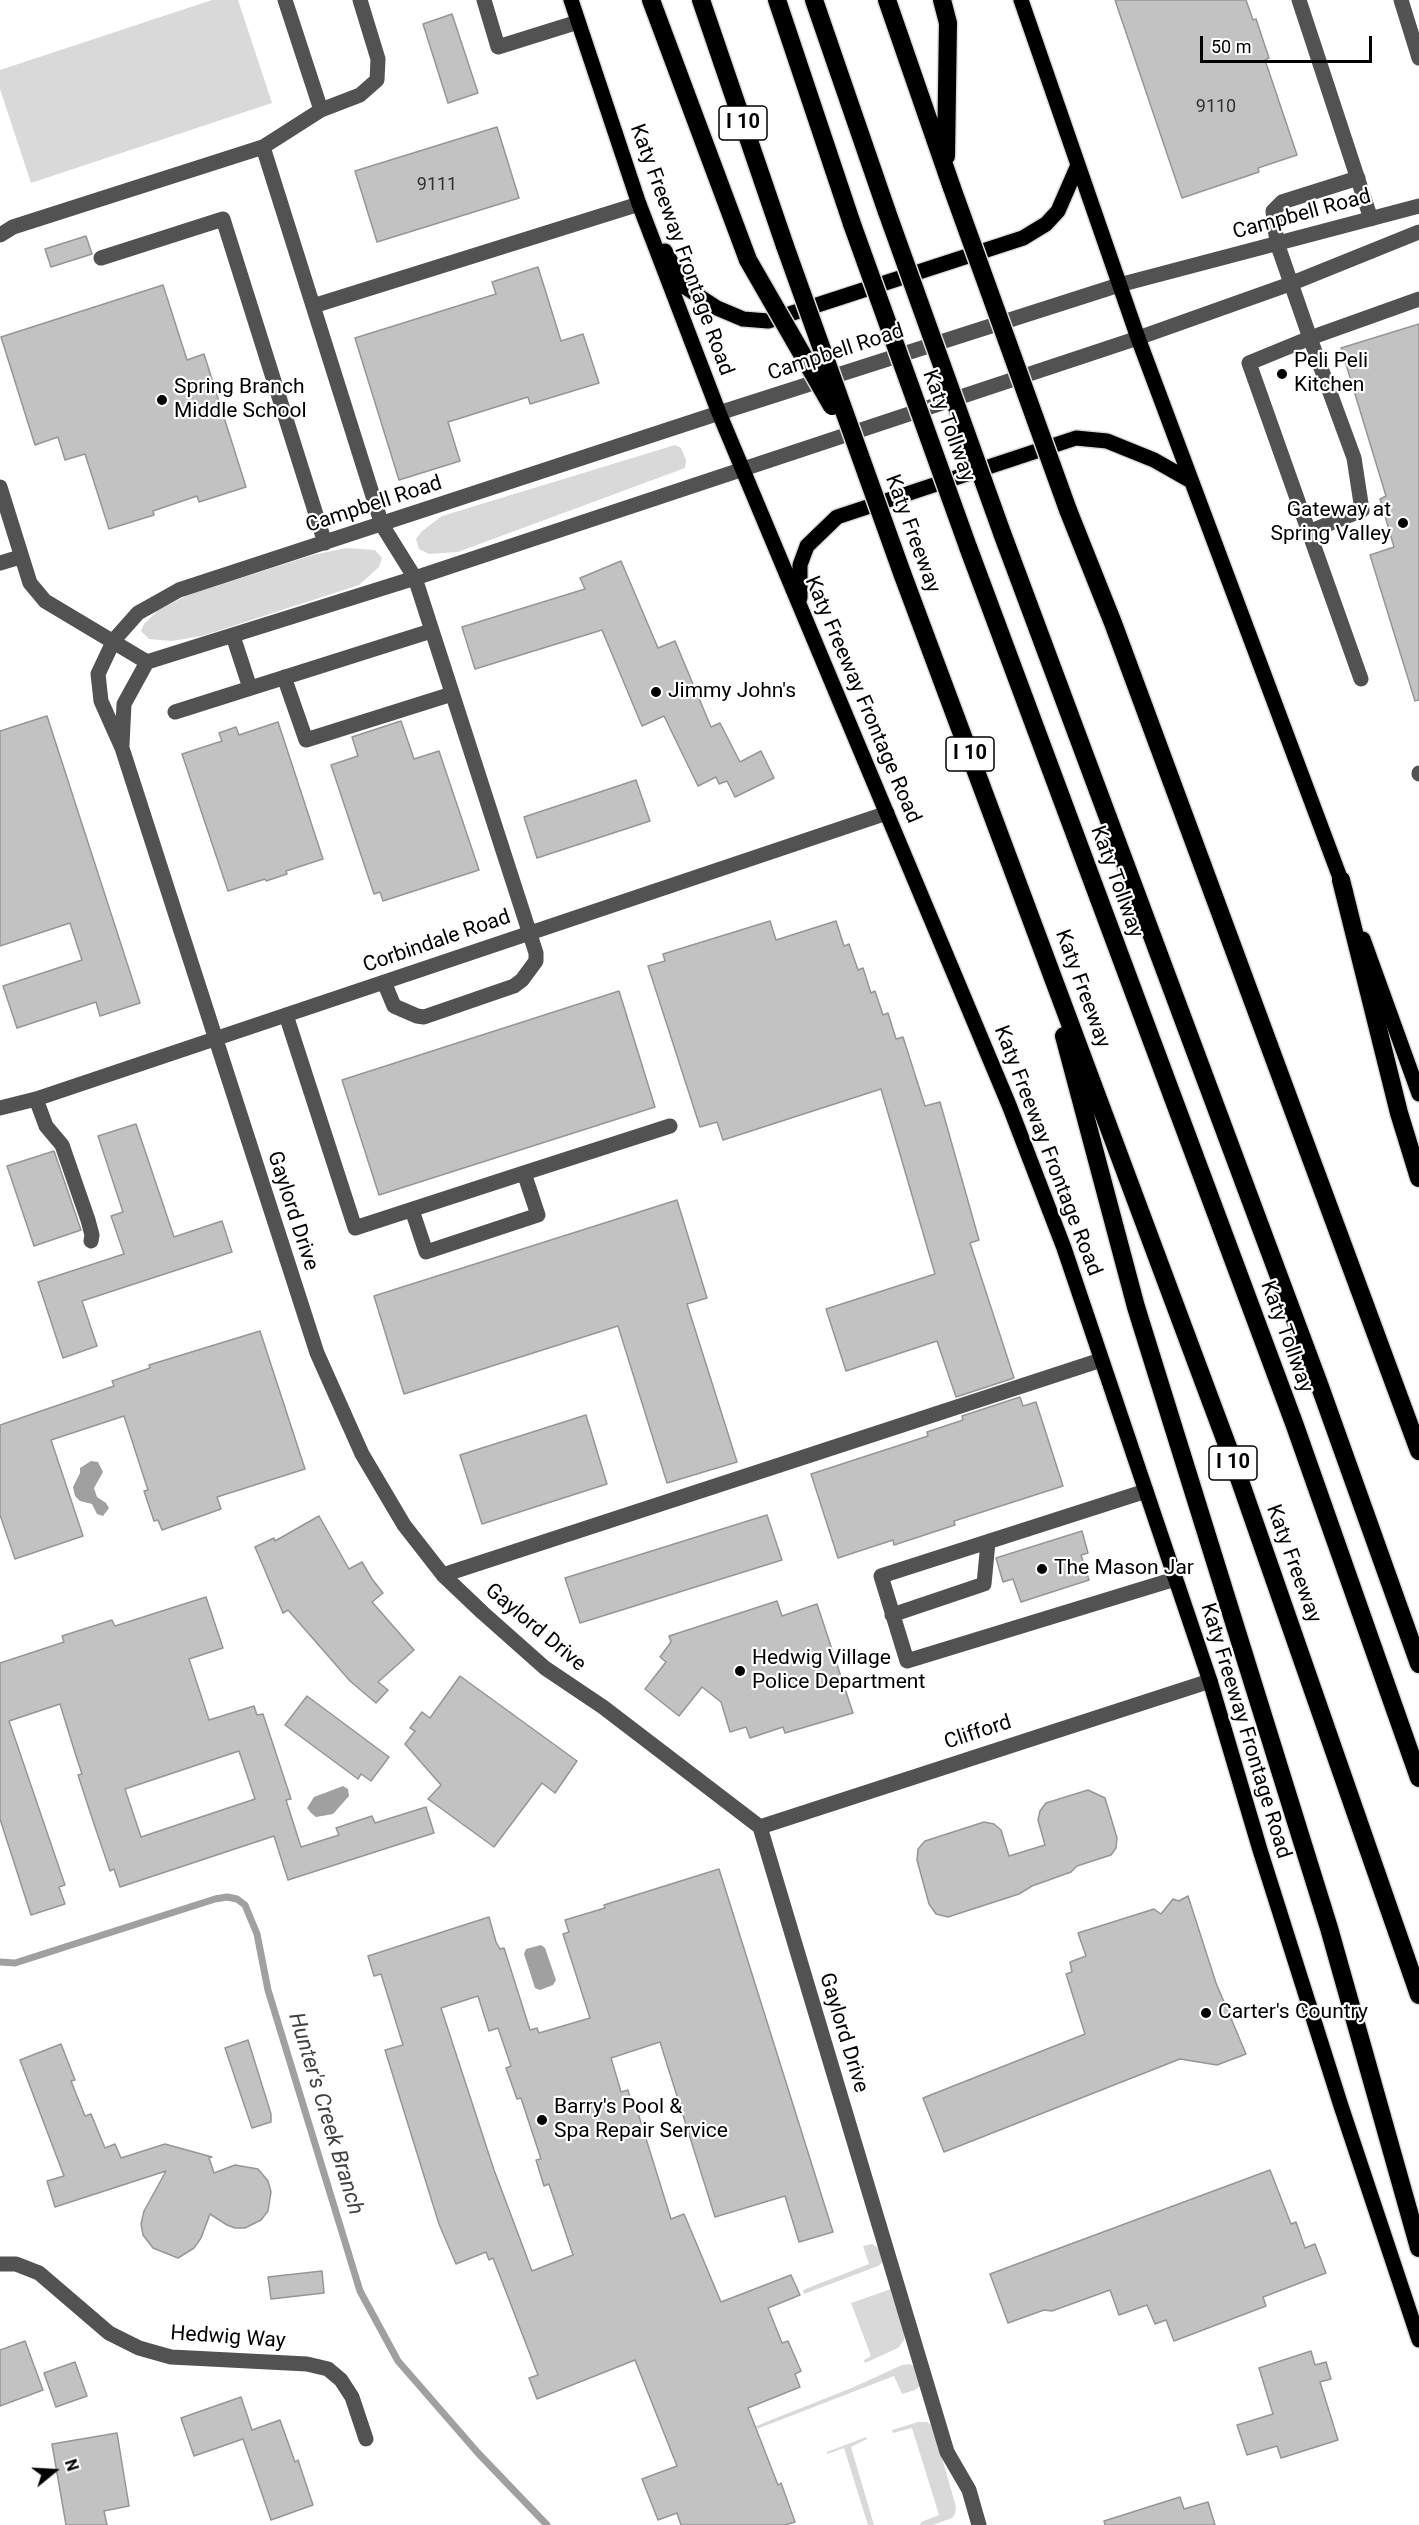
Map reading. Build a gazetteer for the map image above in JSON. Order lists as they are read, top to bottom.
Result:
{
  "streets": {
    "highway": ["I 10", "Katy Tollway", "Katy Freeway"],
    "main road": ["Katy Freeway Frontage Road"],
    "street": [
      "Campbell Road",
      "Corbindale Road",
      "Gaylord Drive",
      "Clifford",
      "Hedwig Way"
    ]
  },
  "crossings": [
    ["Campbell Road", "Katy Freeway Frontage Road"],
    ["Campbell Road", "Gaylord Drive"],
    ["Katy Freeway Frontage Road", "Corbindale Road"],
    ["Katy Freeway Frontage Road", "Clifford"],
    ["Corbindale Road", "Gaylord Drive"],
    ["Gaylord Drive", "Clifford"]
  ],
  "water": ["Hunter's Creek Branch"],
  "places": [
    "Peli Peli Kitchen",
    "Spring Branch Middle School",
    "Gateway at Spring Valley",
    "Jimmy John's",
    "The Mason Jar",
    "Hedwig Village Police Department",
    "Carter's Country",
    "Barry's Pool & Spa Repair Service"
  ],
  "house_numbers": ["9110", "9111"],
  "scale_bar": "50 m",
  "north": "right"
}
